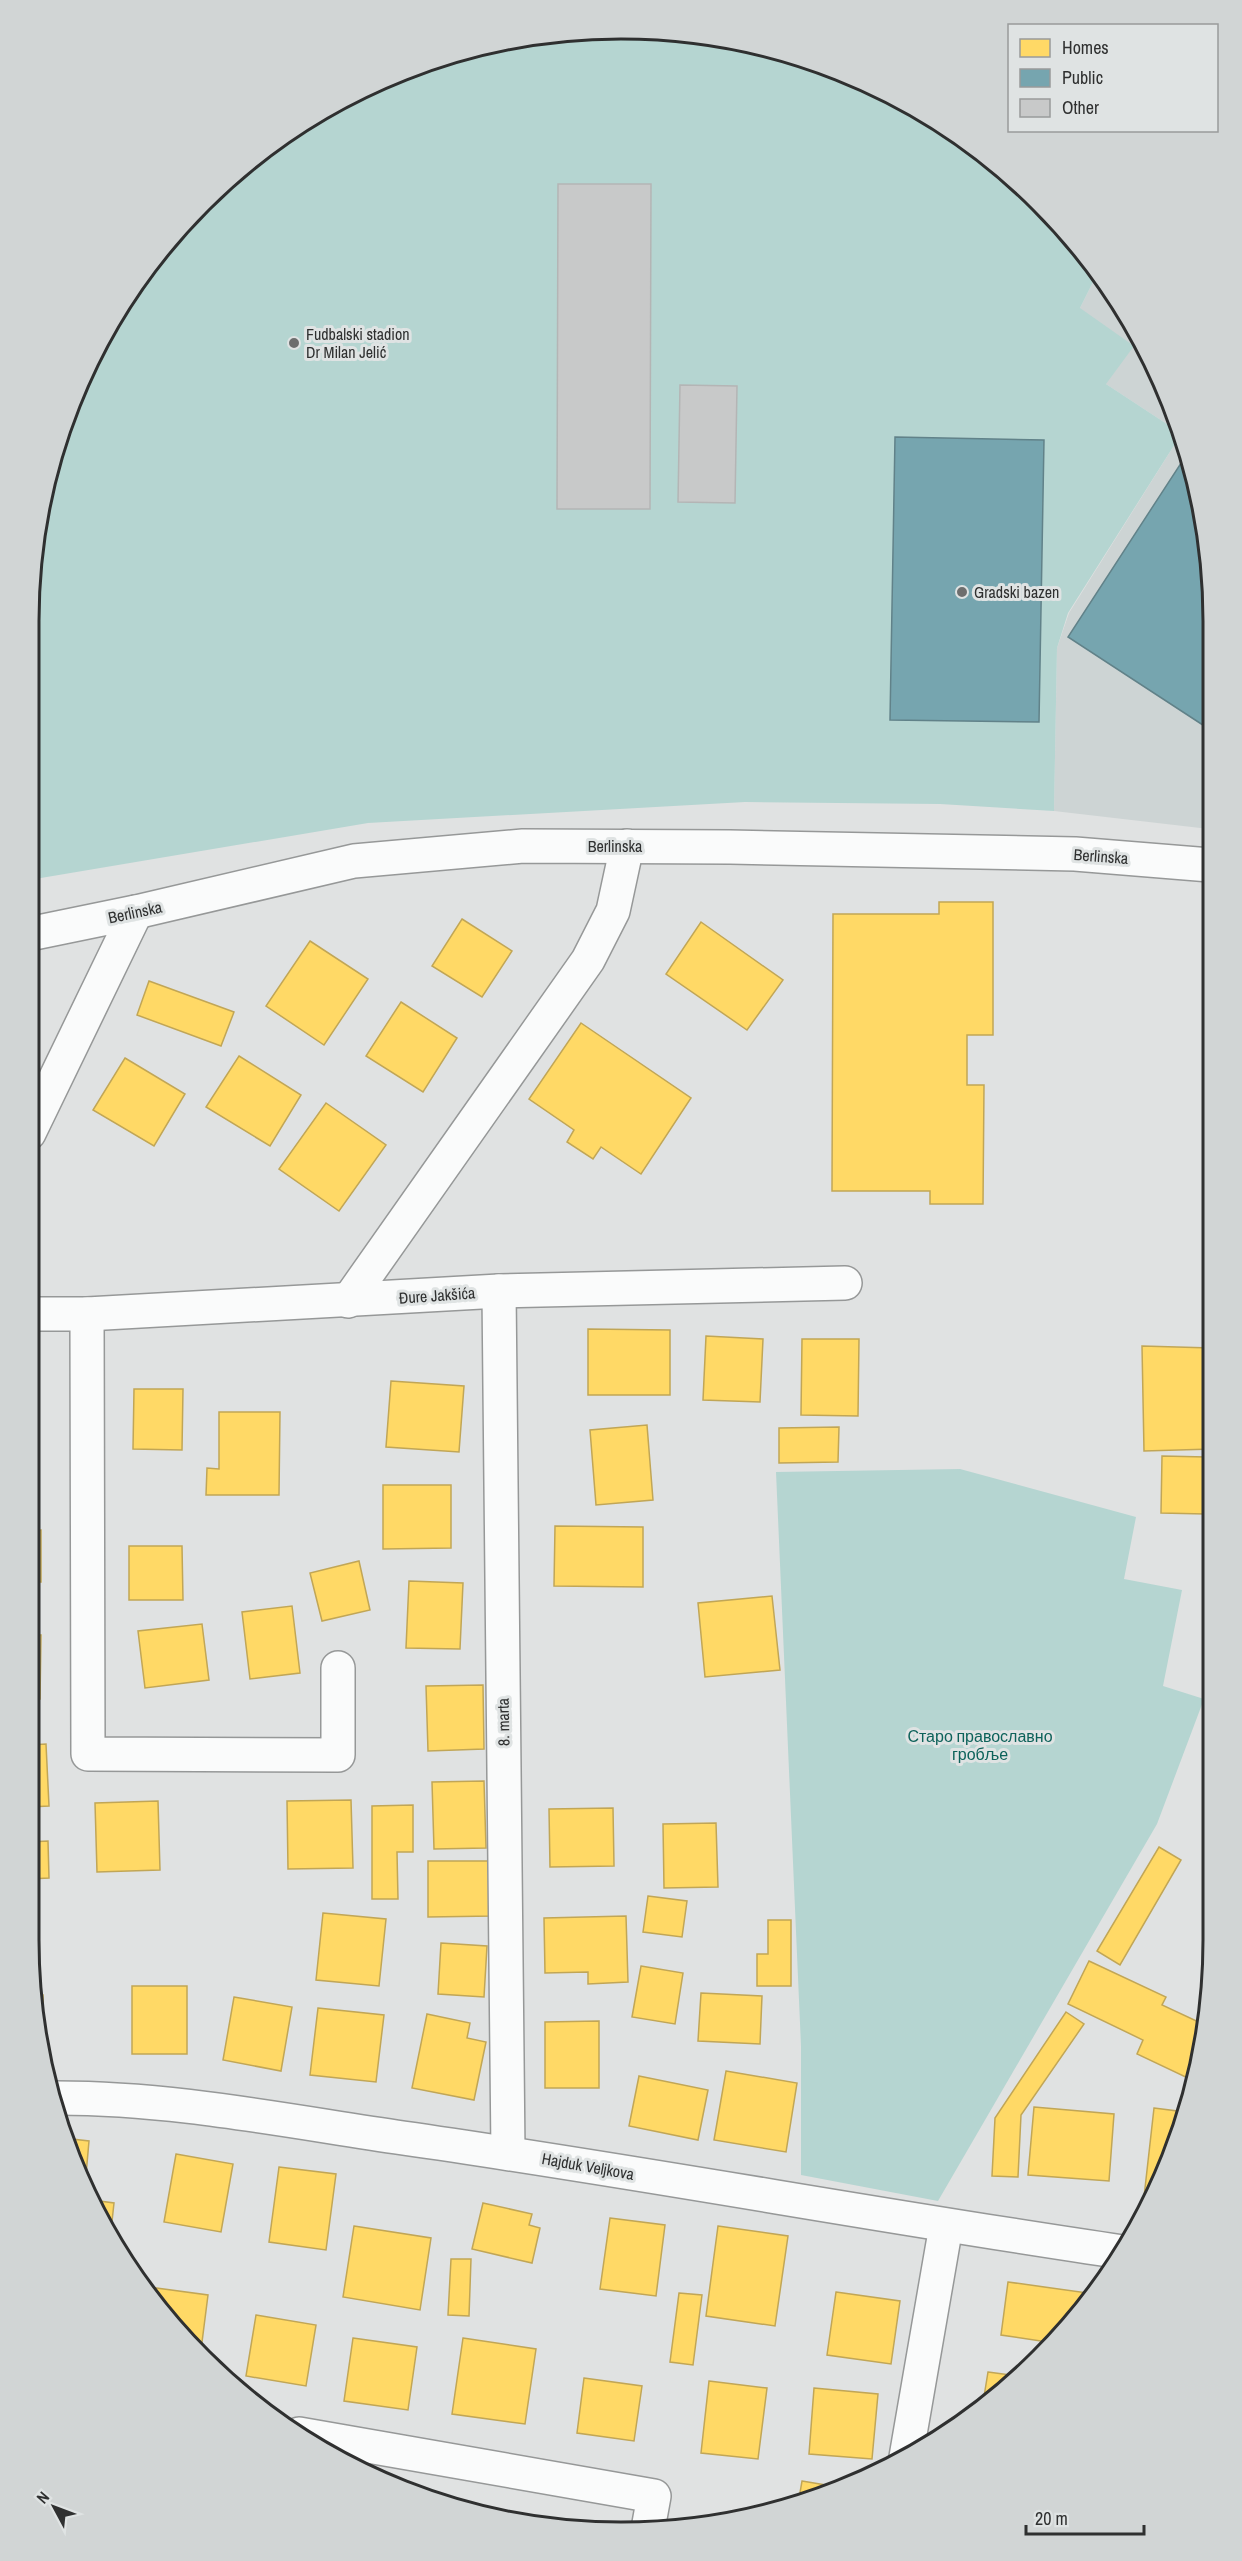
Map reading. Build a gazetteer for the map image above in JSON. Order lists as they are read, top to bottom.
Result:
{
  "streets": {
    "street": [
      "Berlinska",
      "Đure Jakšića",
      "8. marta",
      "Hajduk Veljkova"
    ]
  },
  "crossings": [
    ["Đure Jakšića", "8. marta"],
    ["8. marta", "Hajduk Veljkova"]
  ],
  "parks": ["Старо православно гробље"],
  "places": ["Fudbalski stadion Dr Milan Jelić", "Gradski bazen"],
  "legend": ["Homes", "Public", "Other"],
  "scale_bar": "20 m",
  "north": "top left"
}
